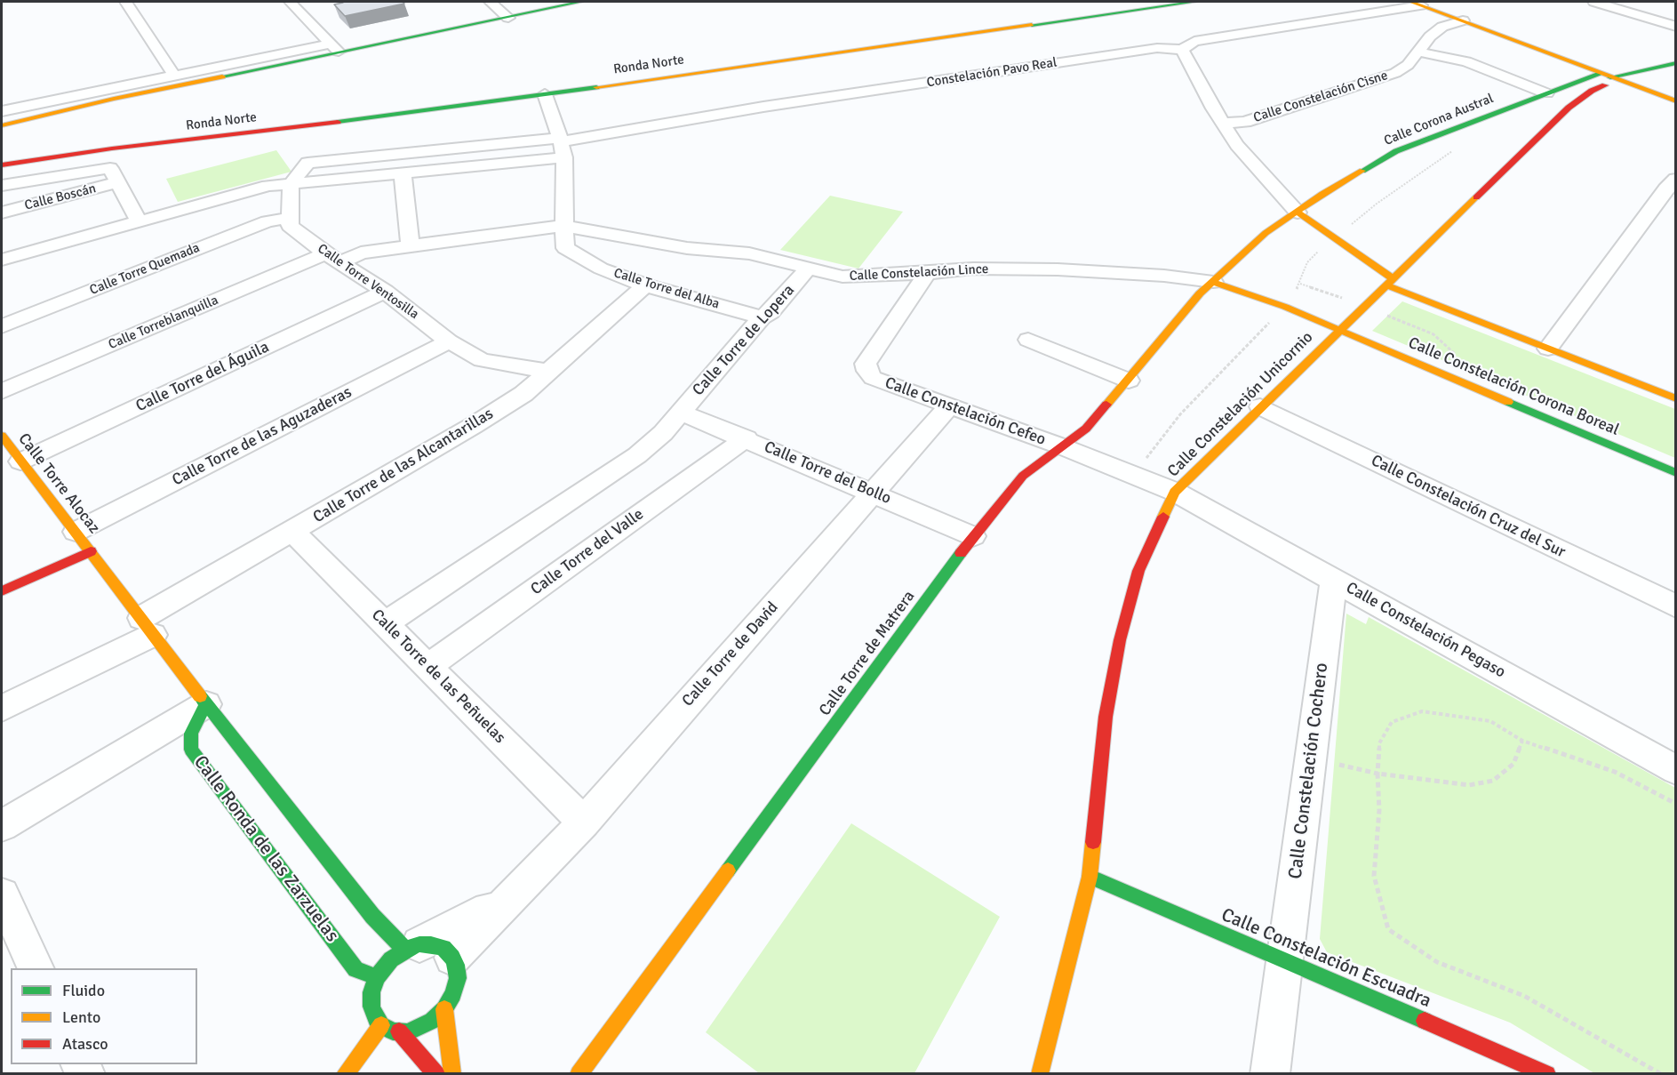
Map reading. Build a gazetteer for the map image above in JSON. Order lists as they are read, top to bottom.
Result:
{
  "streets": {
    "street": [
      "Ronda Norte",
      "Constelación Pavo Real",
      "Calle Constelación Cisne",
      "Calle Corona Austral",
      "Calle Boscán",
      "Calle Torre Quemada",
      "Calle Constelación Lince",
      "Calle Torre Ventosilla",
      "Calle Torre del Alba",
      "Calle Torreblanquilla",
      "Calle Torre de Lopera",
      "Calle Torre del Águila",
      "Calle Constelación Corona Boreal",
      "Calle Constelación Unicornio",
      "Calle Constelación Cefeo",
      "Calle Torre de las Aguzaderas",
      "Calle Torre de las Alcantarillas",
      "Calle Torre del Bollo",
      "Calle Torre Alocaz",
      "Calle Constelación Cruz del Sur",
      "Calle Torre del Valle",
      "Calle Constelación Pegaso",
      "Calle Torre de Matrera",
      "Calle Torre de David",
      "Calle Torre de las Peñuelas",
      "Calle Constelación Cochero",
      "Calle Ronda de las Zarzuelas",
      "Calle Constelación Escuadra"
    ]
  },
  "crossings": [
    ["Calle Corona Austral", "Calle Constelación Lince"],
    ["Calle Corona Austral", "Calle Constelación Corona Boreal"],
    ["Calle Corona Austral", "Calle Torre de Matrera"],
    ["Calle Torre Quemada", "Calle Torre Ventosilla"],
    ["Calle Constelación Lince", "Calle Torre del Alba"],
    ["Calle Constelación Lince", "Calle Torreblanquilla"],
    ["Calle Constelación Lince", "Calle Torre de Lopera"],
    ["Calle Constelación Lince", "Calle Constelación Corona Boreal"],
    ["Calle Constelación Lince", "Calle Constelación Cefeo"],
    ["Calle Constelación Lince", "Calle Torre de Matrera"],
    ["Calle Torre Ventosilla", "Calle Torreblanquilla"],
    ["Calle Torre Ventosilla", "Calle Torre del Águila"],
    ["Calle Torre Ventosilla", "Calle Torre de las Aguzaderas"],
    ["Calle Torre Ventosilla", "Calle Torre de las Alcantarillas"],
    ["Calle Torre del Alba", "Calle Torre de Lopera"],
    ["Calle Torre del Alba", "Calle Torre de las Alcantarillas"],
    ["Calle Torre de Lopera", "Calle Torre del Bollo"],
    ["Calle Torre del Águila", "Calle Torre Alocaz"],
    ["Calle Constelación Corona Boreal", "Calle Constelación Unicornio"],
    ["Calle Constelación Corona Boreal", "Calle Torre de Matrera"],
    ["Calle Constelación Unicornio", "Calle Constelación Cefeo"],
    ["Calle Constelación Unicornio", "Calle Constelación Cruz del Sur"],
    ["Calle Constelación Unicornio", "Calle Constelación Pegaso"],
    ["Calle Constelación Unicornio", "Calle Constelación Escuadra"],
    ["Calle Constelación Cefeo", "Calle Constelación Pegaso"],
    ["Calle Constelación Cefeo", "Calle Torre de Matrera"],
    ["Calle Constelación Cefeo", "Calle Torre de David"],
    ["Calle Torre de las Aguzaderas", "Calle Torre Alocaz"],
    ["Calle Torre de las Alcantarillas", "Calle Torre Alocaz"],
    ["Calle Torre de las Alcantarillas", "Calle Torre de las Peñuelas"],
    ["Calle Torre del Bollo", "Calle Torre del Valle"],
    ["Calle Torre del Bollo", "Calle Torre de Matrera"],
    ["Calle Torre del Bollo", "Calle Torre de David"],
    ["Calle Torre Alocaz", "Calle Ronda de las Zarzuelas"],
    ["Calle Torre del Valle", "Calle Torre de las Peñuelas"],
    ["Calle Constelación Pegaso", "Calle Constelación Cochero"],
    ["Calle Torre de David", "Calle Torre de las Peñuelas"],
    ["Calle Torre de David", "Calle Ronda de las Zarzuelas"],
    ["Calle Constelación Cochero", "Calle Constelación Escuadra"]
  ],
  "legend": ["Fluido", "Lento", "Atasco"]
}
